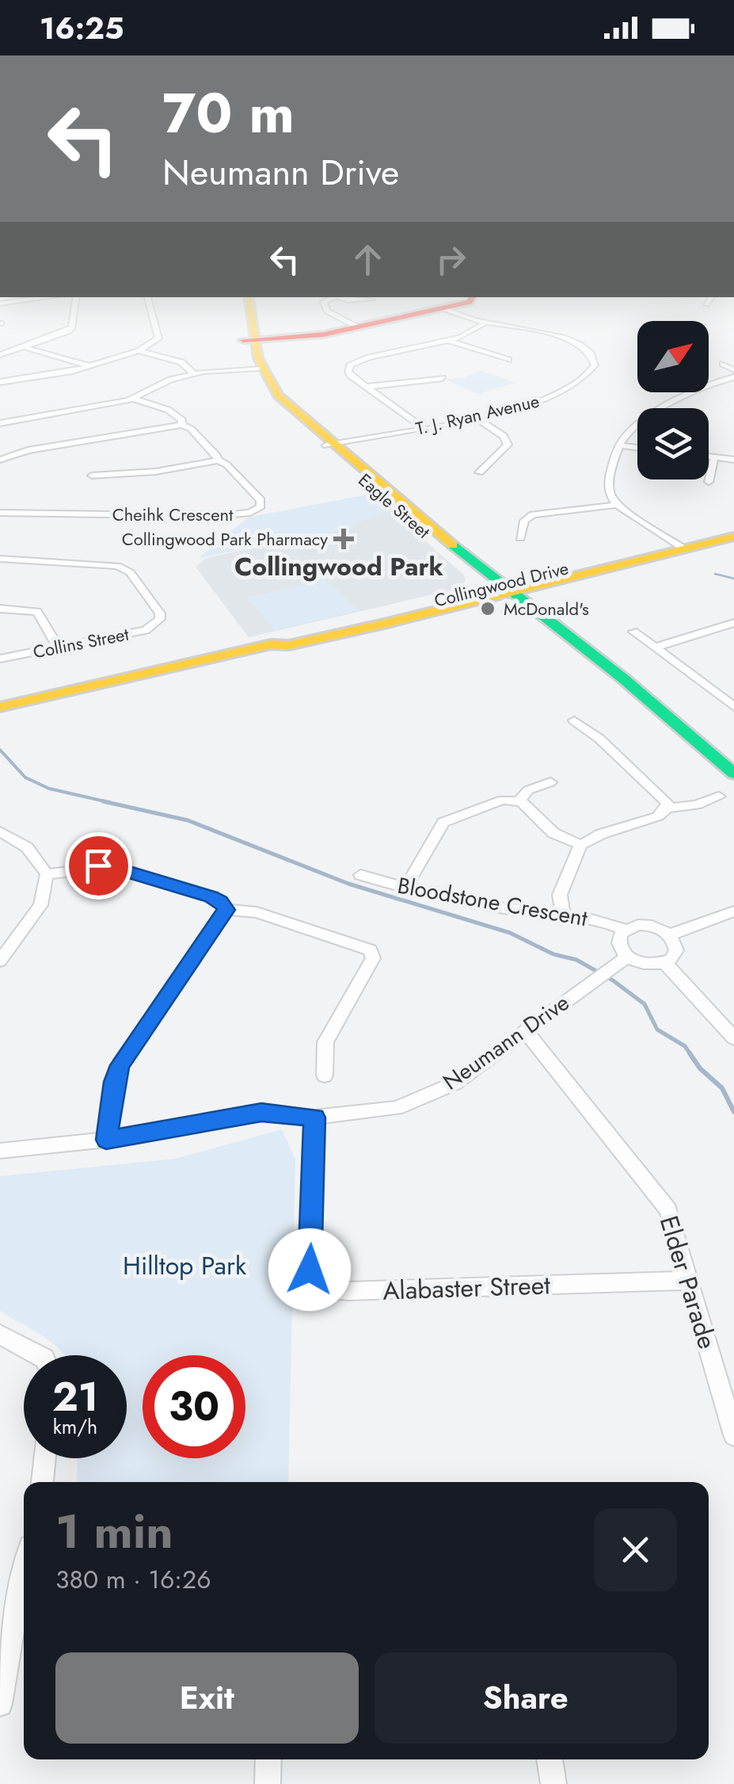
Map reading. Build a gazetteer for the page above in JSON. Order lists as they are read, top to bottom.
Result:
{
  "streets": {
    "street": [
      "T. J. Ryan Avenue",
      "Eagle Street",
      "Cheihk Crescent",
      "Collingwood Drive",
      "Collins Street",
      "Bloodstone Crescent",
      "Neumann Drive",
      "Elder Parade",
      "Alabaster Street"
    ]
  },
  "crossings": [
    ["T. J. Ryan Avenue", "Eagle Street"],
    ["Eagle Street", "Collingwood Drive"],
    ["Bloodstone Crescent", "Neumann Drive"],
    ["Neumann Drive", "Elder Parade"],
    ["Neumann Drive", "Alabaster Street"],
    ["Elder Parade", "Alabaster Street"]
  ],
  "districts": ["Collingwood Park"],
  "parks": ["Hilltop Park"],
  "places": {
    "health": ["Collingwood Park Pharmacy"],
    "other": ["McDonald's"]
  },
  "north": "top right",
  "page": {
    "status": "16:25",
    "turn": ["70 m", "Neumann Drive"],
    "speed": "21 km/h",
    "limit": "30",
    "heading": ["1 min", "380 m · 16:26"],
    "buttons": ["Exit", "Share"]
  }
}
